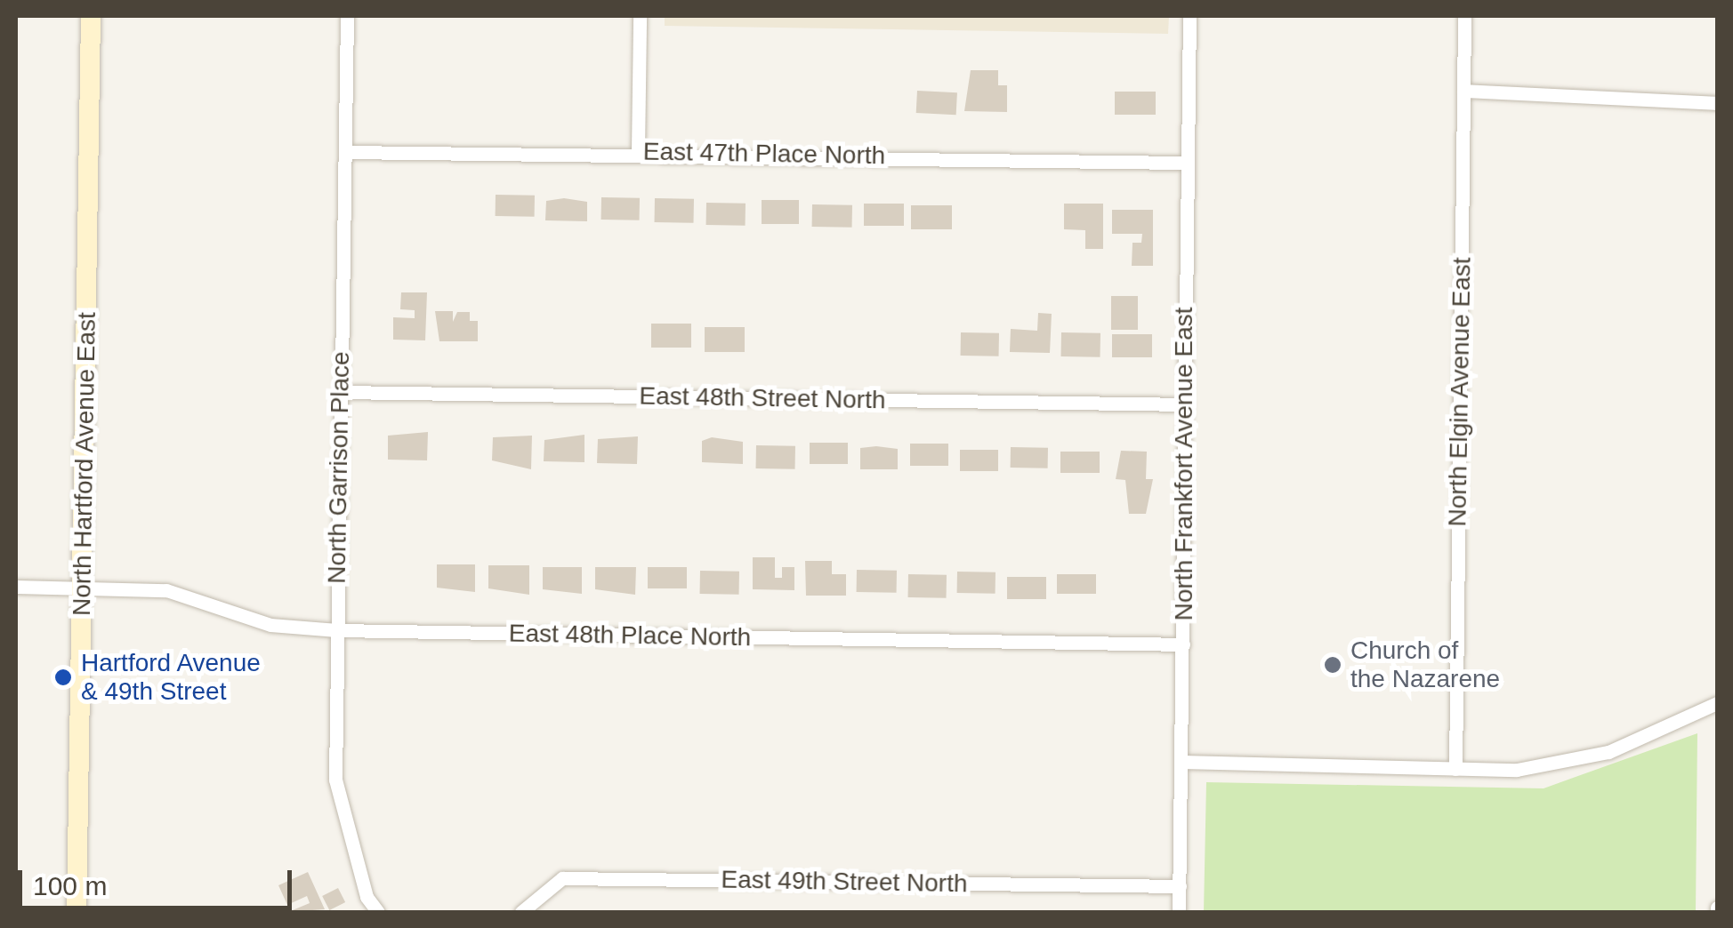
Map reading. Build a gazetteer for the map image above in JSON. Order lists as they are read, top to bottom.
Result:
{
  "streets": {
    "street": [
      "East 47th Place North",
      "North Elgin Avenue East",
      "East 48th Street North",
      "North Hartford Avenue East",
      "North Frankfort Avenue East",
      "North Garrison Place",
      "East 48th Place North",
      "East 49th Street North"
    ]
  },
  "crossings": [
    ["East 47th Place North", "North Frankfort Avenue East"],
    ["East 47th Place North", "North Garrison Place"],
    ["East 48th Street North", "North Frankfort Avenue East"],
    ["East 48th Street North", "North Garrison Place"],
    ["North Hartford Avenue East", "East 48th Place North"],
    ["North Frankfort Avenue East", "East 48th Place North"],
    ["North Frankfort Avenue East", "East 49th Street North"],
    ["North Garrison Place", "East 48th Place North"]
  ],
  "places": ["Church of the Nazarene", "Hartford Avenue & 49th Street"],
  "scale_bar": "100 m"
}
